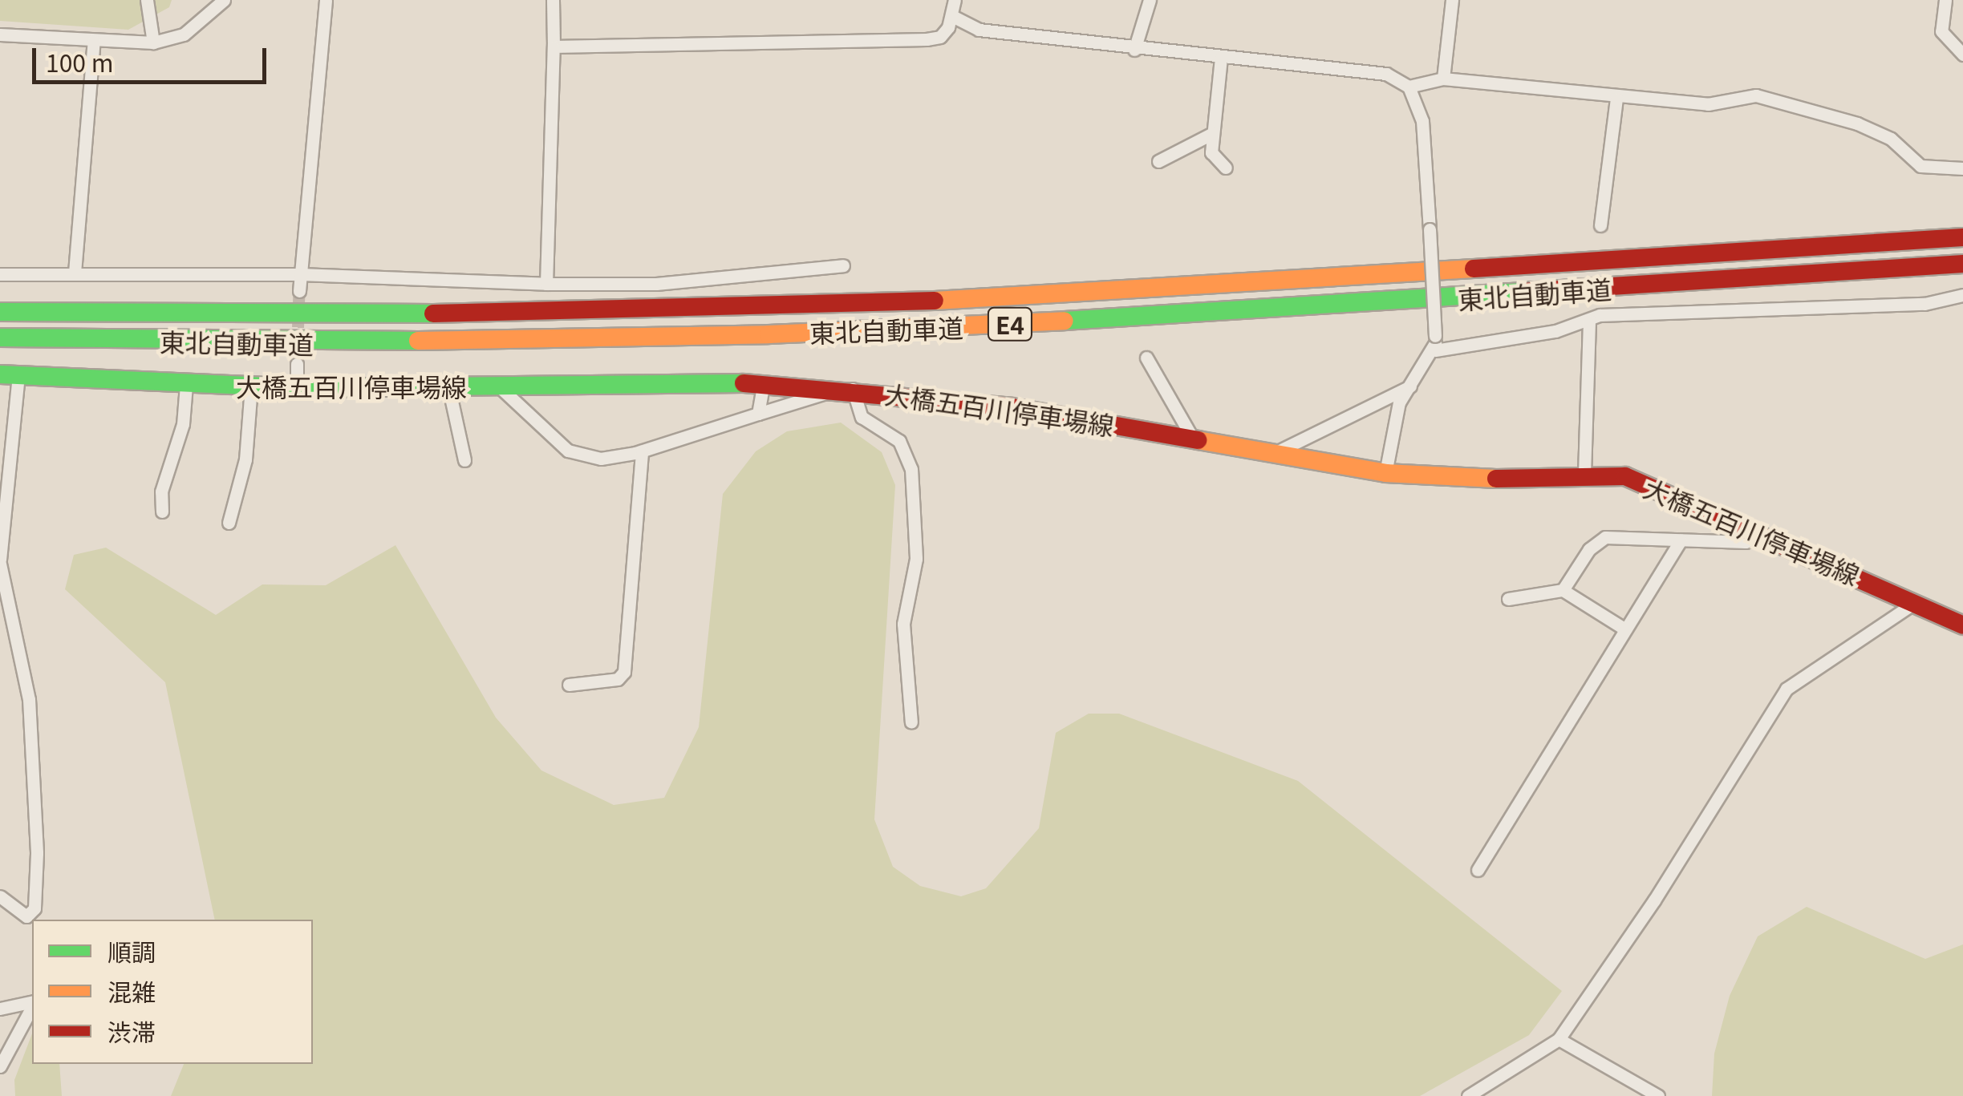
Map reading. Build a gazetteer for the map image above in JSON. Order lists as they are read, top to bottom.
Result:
{
  "streets": {
    "main road": ["東北自動車道", "E4", "大橋五百川停車場線"]
  },
  "legend": ["順調", "混雑", "渋滞"],
  "scale_bar": "100 m"
}
